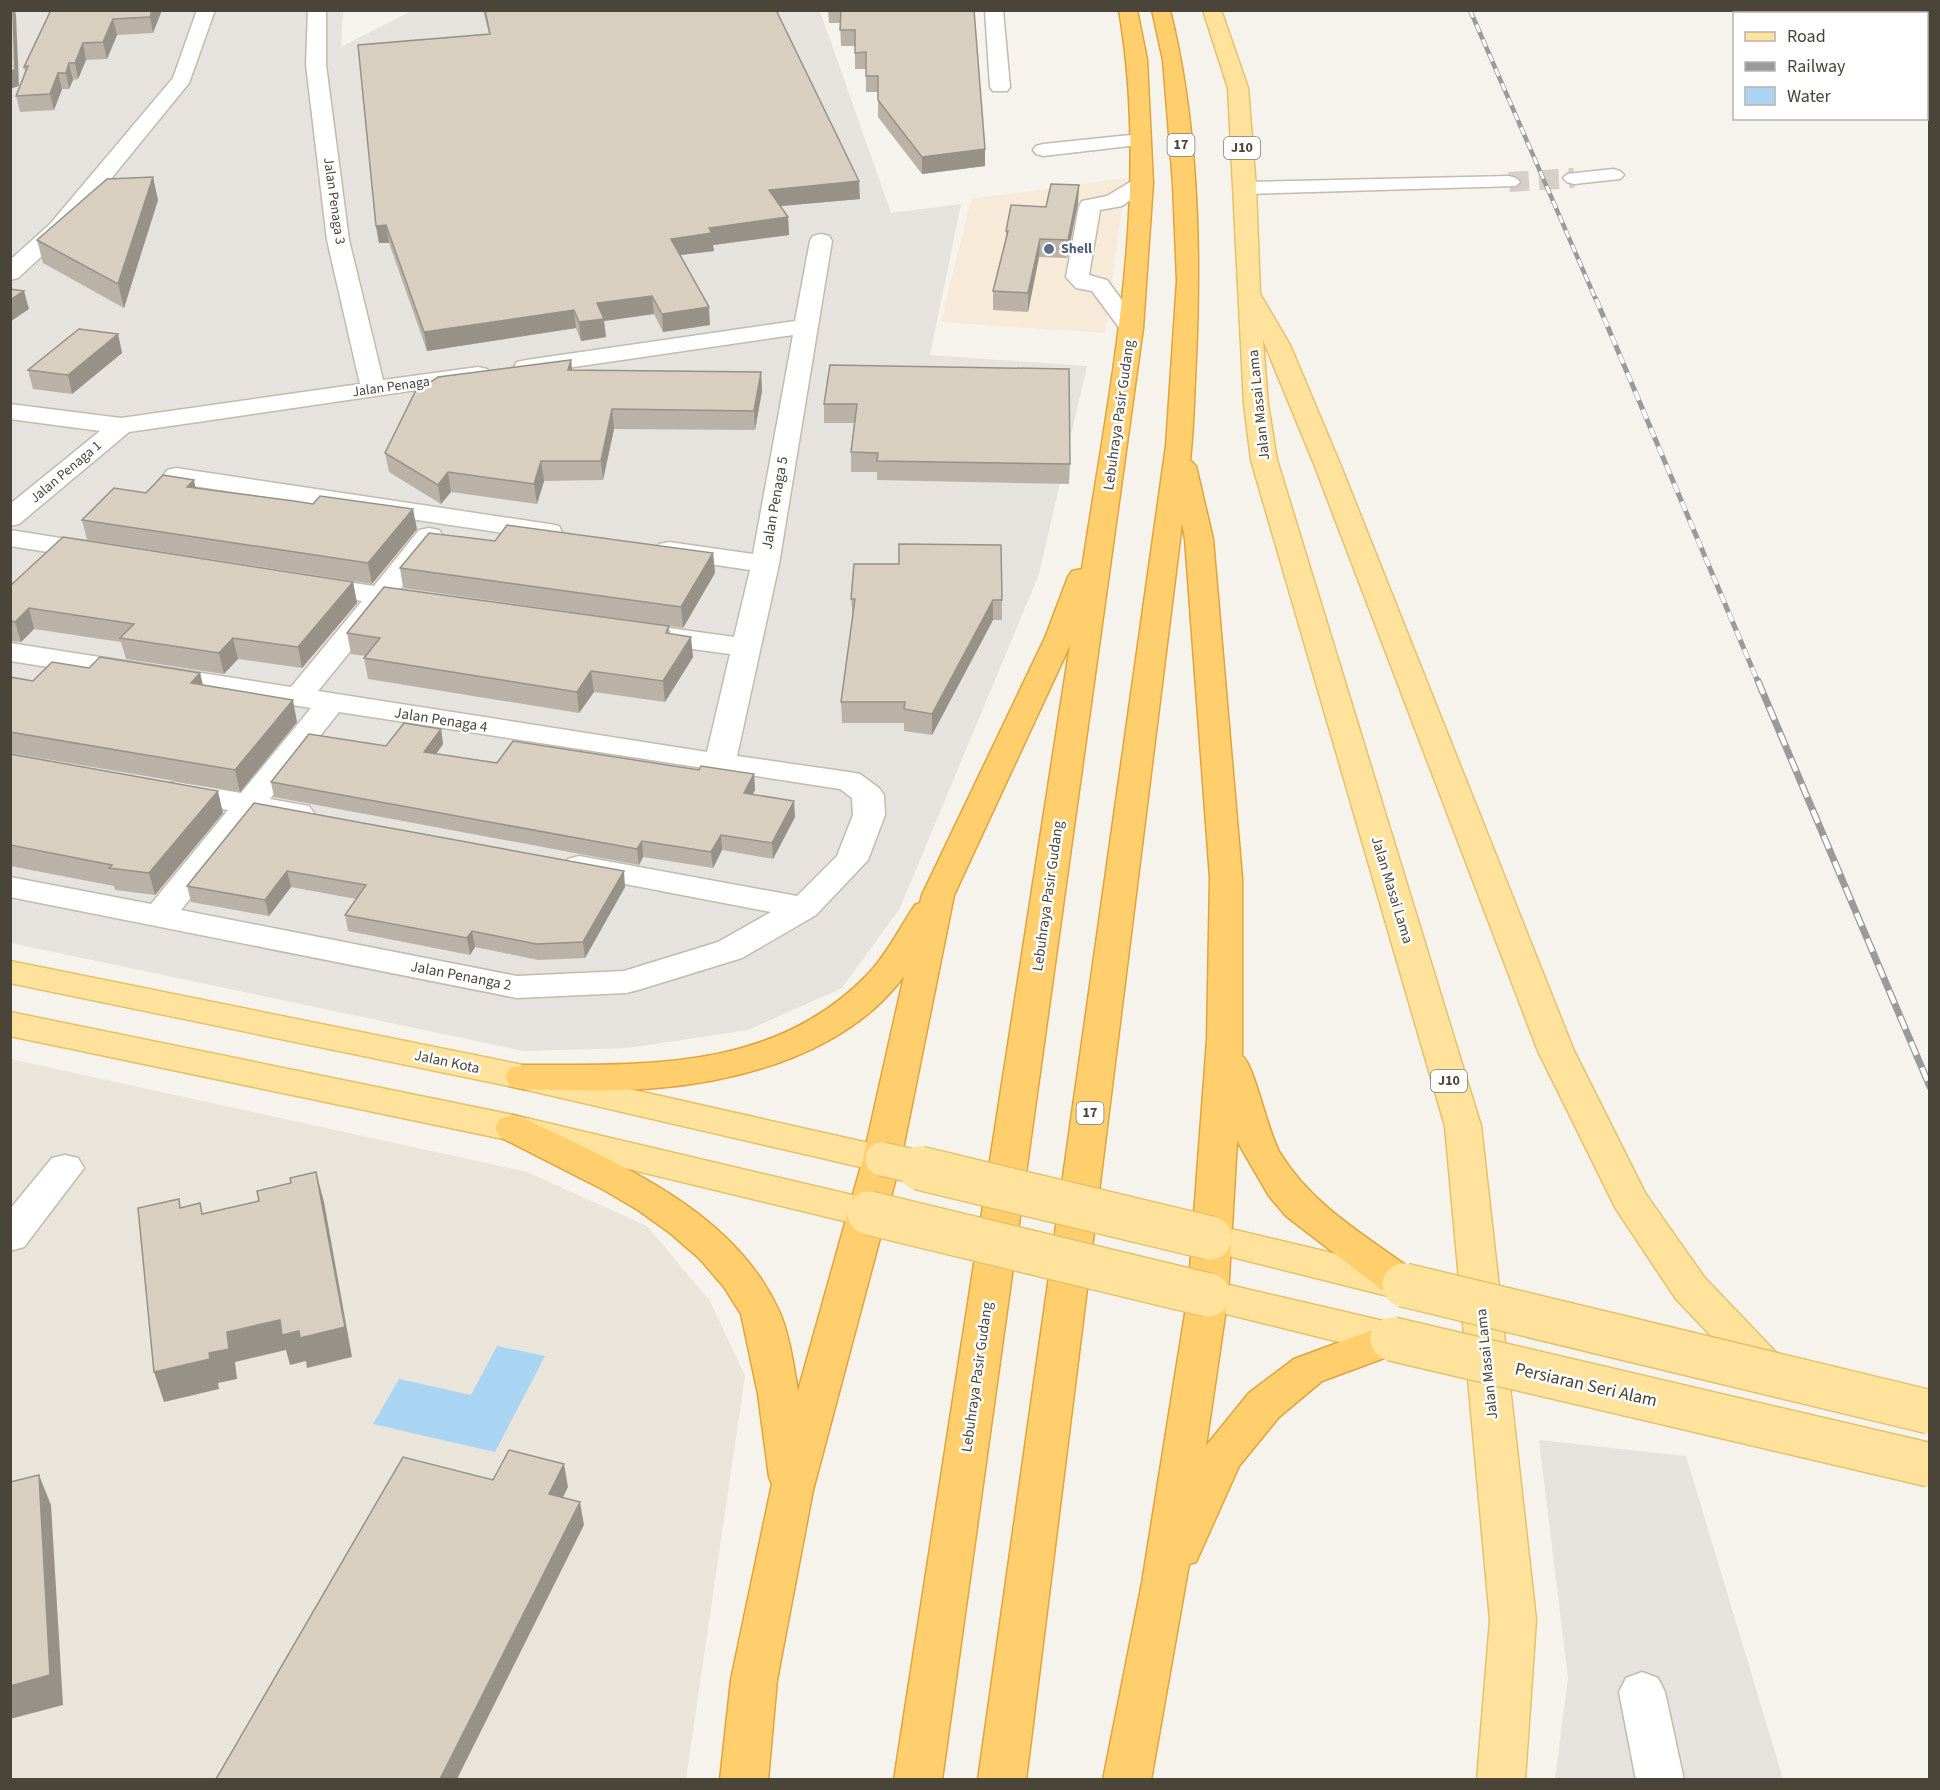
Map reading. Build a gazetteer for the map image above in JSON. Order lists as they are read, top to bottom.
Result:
{
  "streets": {
    "highway": ["17", "Lebuhraya Pasir Gudang"],
    "main road": [
      "J10",
      "Jalan Masai Lama",
      "Jalan Kota",
      "Persiaran Seri Alam"
    ],
    "street": [
      "Jalan Penaga 3",
      "Jalan Penaga",
      "Jalan Penaga 1",
      "Jalan Penaga 5",
      "Jalan Penaga 4",
      "Jalan Penanga 2"
    ]
  },
  "crossings": [
    ["Jalan Penaga 3", "Jalan Penaga"],
    ["Jalan Penaga", "Jalan Penaga 1"],
    ["Jalan Penaga", "Jalan Penaga 5"],
    ["Jalan Penaga 5", "Jalan Penaga 4"],
    ["Jalan Penaga 4", "Jalan Penanga 2"]
  ],
  "places": ["Shell"],
  "legend": ["Road", "Railway", "Water"]
}
